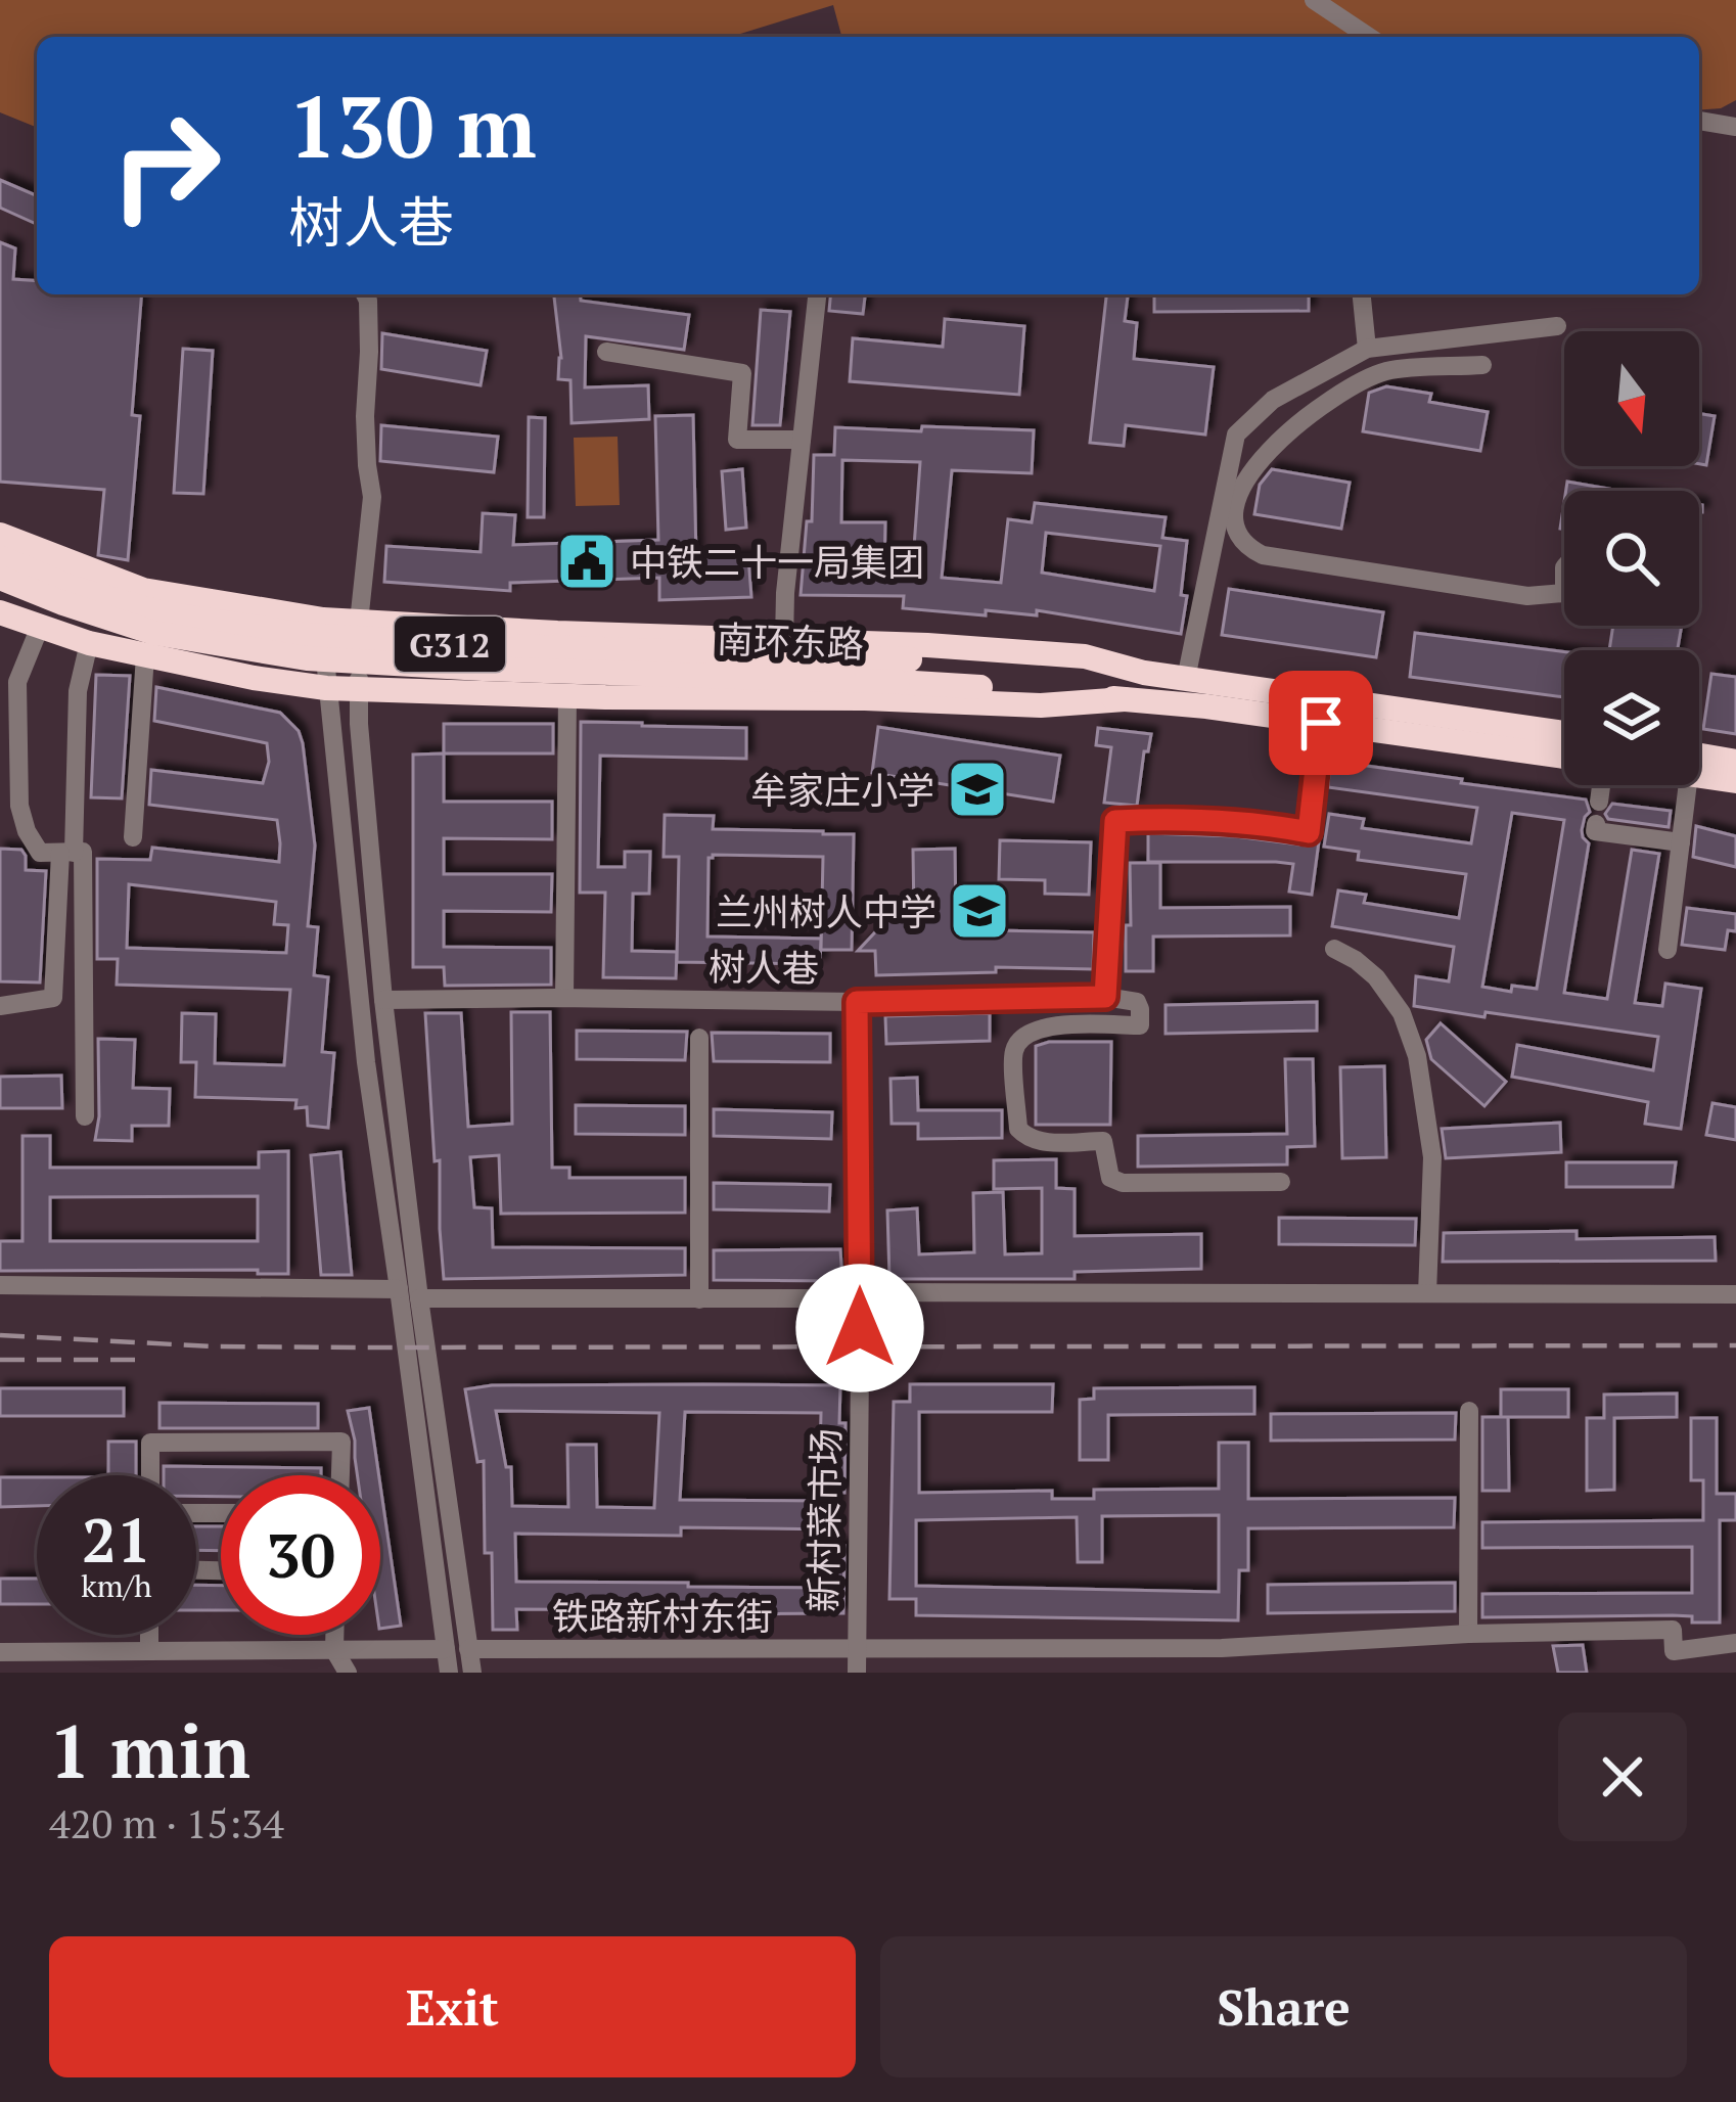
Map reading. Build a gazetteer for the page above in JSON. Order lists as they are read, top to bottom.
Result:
{
  "streets": {
    "highway": ["南环东路", "G312"],
    "street": ["树人巷", "新村菜市场", "铁路新村东街"]
  },
  "crossings": [
    ["新村菜市场", "铁路新村东街"]
  ],
  "places": {
    "public building": ["中铁二十一局集团"],
    "school or university": ["牟家庄小学", "兰州树人中学"]
  },
  "north": "bottom",
  "page": {
    "turn": ["130 m", "树人巷"],
    "speed": "21 km/h",
    "limit": "30",
    "heading": ["1 min", "420 m · 15:34"],
    "buttons": ["Exit", "Share"]
  }
}
